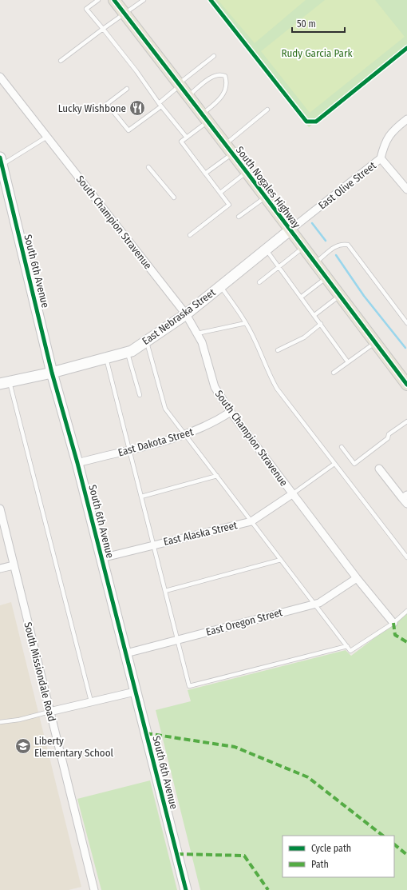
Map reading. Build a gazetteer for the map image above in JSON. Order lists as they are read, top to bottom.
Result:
{
  "streets": {
    "main road": ["South Nogales Highway"],
    "street": [
      "East Olive Street",
      "South Champion Stravenue",
      "South 6th Avenue",
      "East Nebraska Street",
      "East Dakota Street",
      "East Alaska Street",
      "East Oregon Street",
      "South Missiondale Road"
    ]
  },
  "crossings": [
    ["East Olive Street", "South Nogales Highway"],
    ["East Olive Street", "East Nebraska Street"],
    ["South Nogales Highway", "East Nebraska Street"],
    ["South Champion Stravenue", "East Nebraska Street"],
    ["South Champion Stravenue", "East Dakota Street"],
    ["South Champion Stravenue", "East Alaska Street"],
    ["South Champion Stravenue", "East Oregon Street"],
    ["South 6th Avenue", "East Nebraska Street"],
    ["South 6th Avenue", "East Dakota Street"],
    ["South 6th Avenue", "East Alaska Street"],
    ["South 6th Avenue", "East Oregon Street"]
  ],
  "parks": ["Rudy Garcia Park"],
  "places": {
    "restaurant": ["Lucky Wishbone"],
    "school or university": ["Liberty Elementary School"]
  },
  "legend": ["Cycle path", "Path"],
  "scale_bar": "50 m"
}
